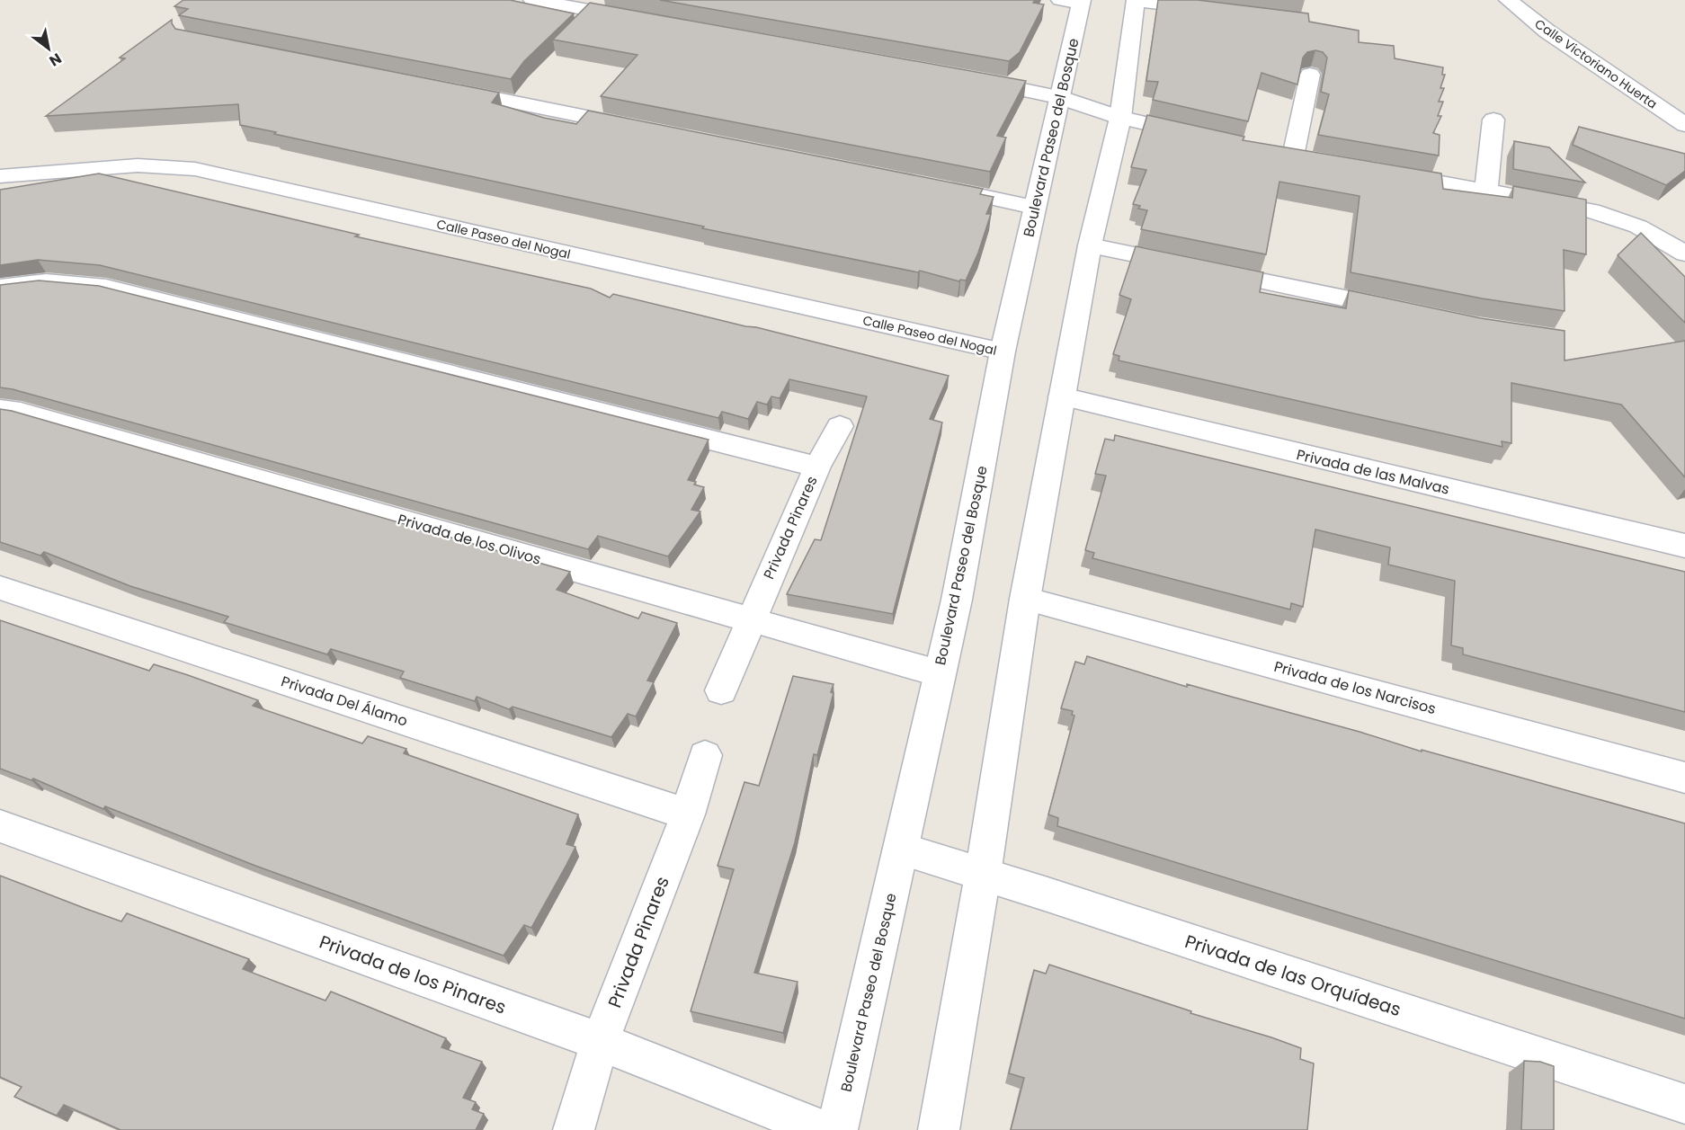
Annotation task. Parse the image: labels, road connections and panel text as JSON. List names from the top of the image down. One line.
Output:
{"streets":{"street":["Calle Victoriano Huerta","Boulevard Paseo del Bosque","Calle Paseo del Nogal","Privada de las Malvas","Privada Pinares","Privada de los Olivos","Privada de los Narcisos","Privada Del Álamo","Privada de los Pinares","Privada de las Orquídeas"]},"crossings":[["Boulevard Paseo del Bosque","Calle Paseo del Nogal"],["Boulevard Paseo del Bosque","Privada de los Olivos"],["Boulevard Paseo del Bosque","Privada de las Orquídeas"],["Privada Pinares","Privada de los Olivos"],["Privada Pinares","Privada Del Álamo"],["Privada Pinares","Privada de los Pinares"]],"north":"bottom right"}
